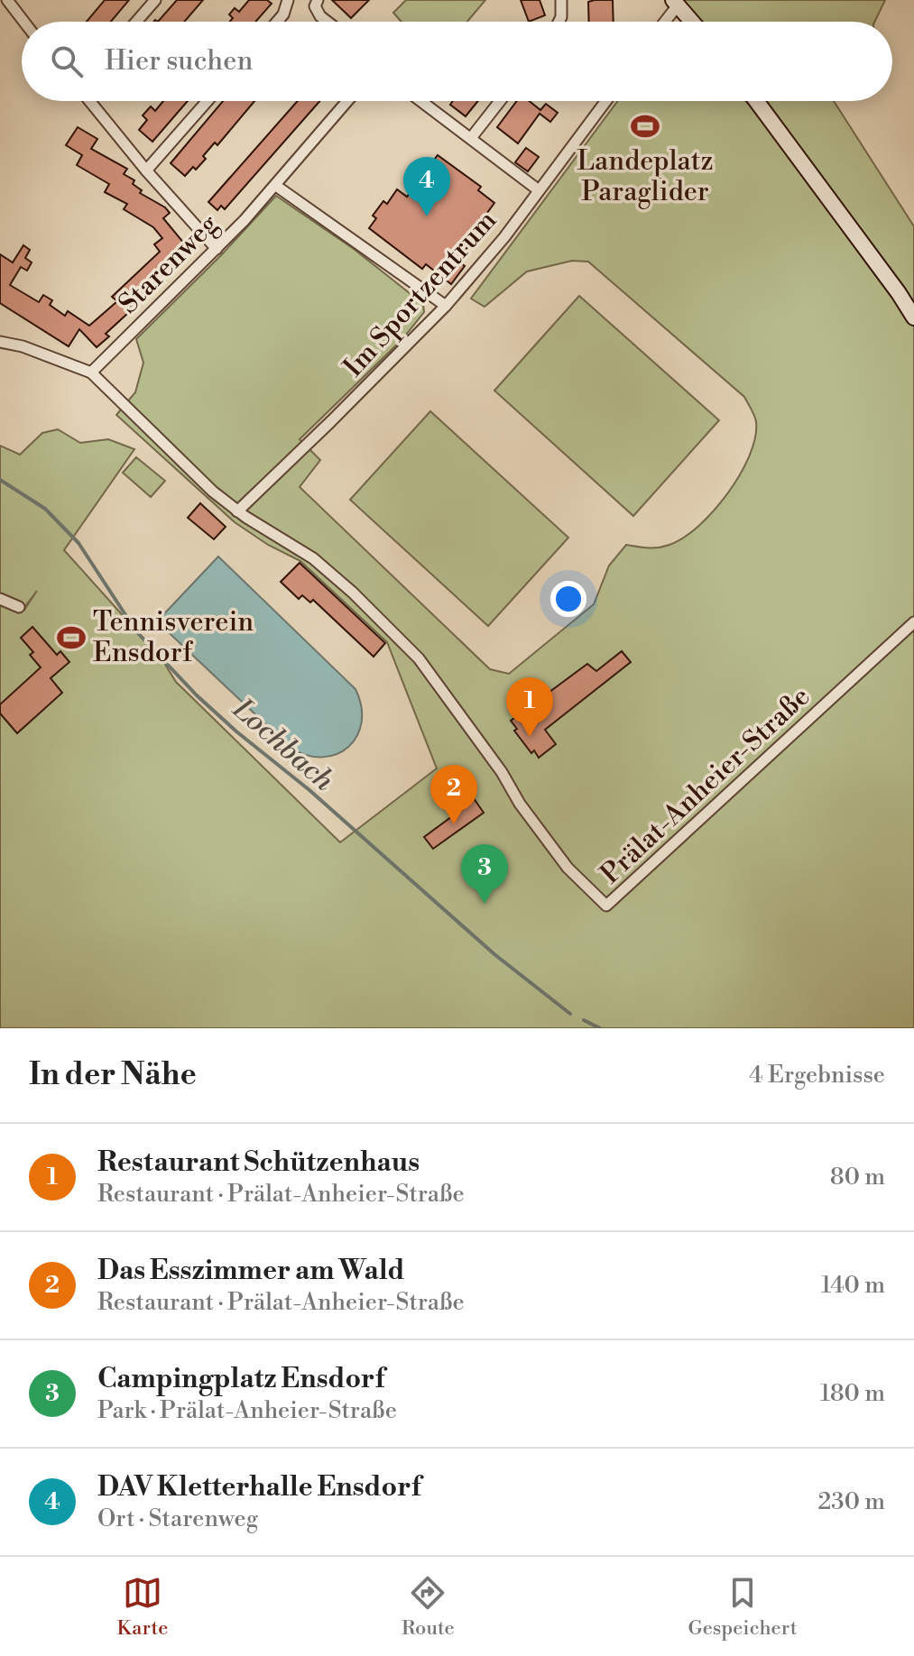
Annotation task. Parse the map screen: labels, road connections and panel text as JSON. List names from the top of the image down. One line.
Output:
{"streets":{"street":["Starenweg","Im Sportzentrum","Prälat-Anheier-Straße"]},"crossings":[["Starenweg","Prälat-Anheier-Straße"],["Im Sportzentrum","Prälat-Anheier-Straße"]],"water":["Lochbach"],"places":{"sports":["Landeplatz Paraglider","Tennisverein Ensdorf"]},"page":{"search":"Hier suchen","pins":["4","1","2","3"],"heading":["In der Nähe","4 Ergebnisse"],"list":[{"mark":"1","name":"Restaurant Schützenhaus","note":"Restaurant · Prälat-Anheier-Straße","value":"80 m"},{"mark":"2","name":"Das Esszimmer am Wald","note":"Restaurant · Prälat-Anheier-Straße","value":"140 m"},{"mark":"3","name":"Campingplatz Ensdorf","note":"Park · Prälat-Anheier-Straße","value":"180 m"},{"mark":"4","name":"DAV Kletterhalle Ensdorf","note":"Ort · Starenweg","value":"230 m"}],"nav":["Karte","Route","Gespeichert"]}}
